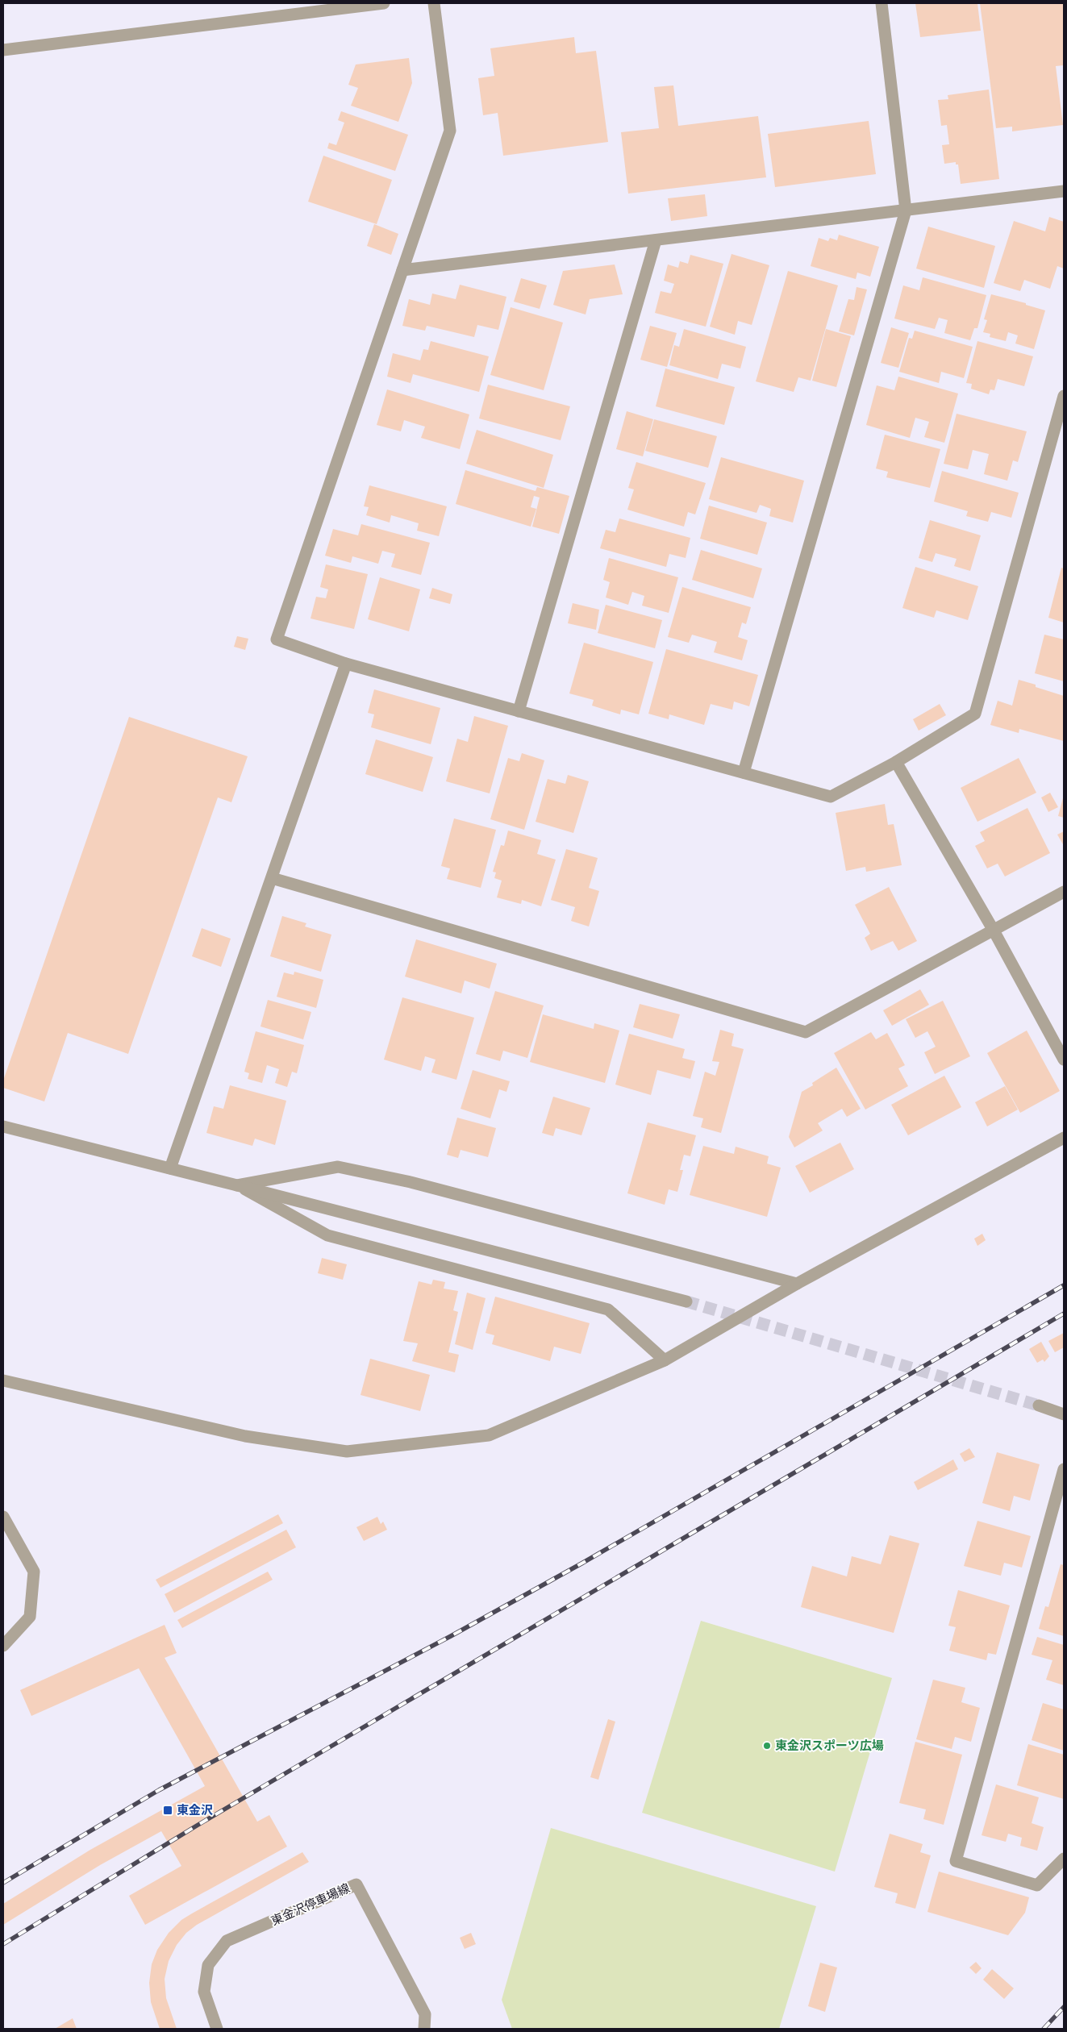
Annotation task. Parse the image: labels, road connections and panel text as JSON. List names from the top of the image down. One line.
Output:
{"streets":{"street":["東金沢停車場線"]},"places":{"other":["東金沢スポーツ広場"],"transit":["東金沢"]}}
